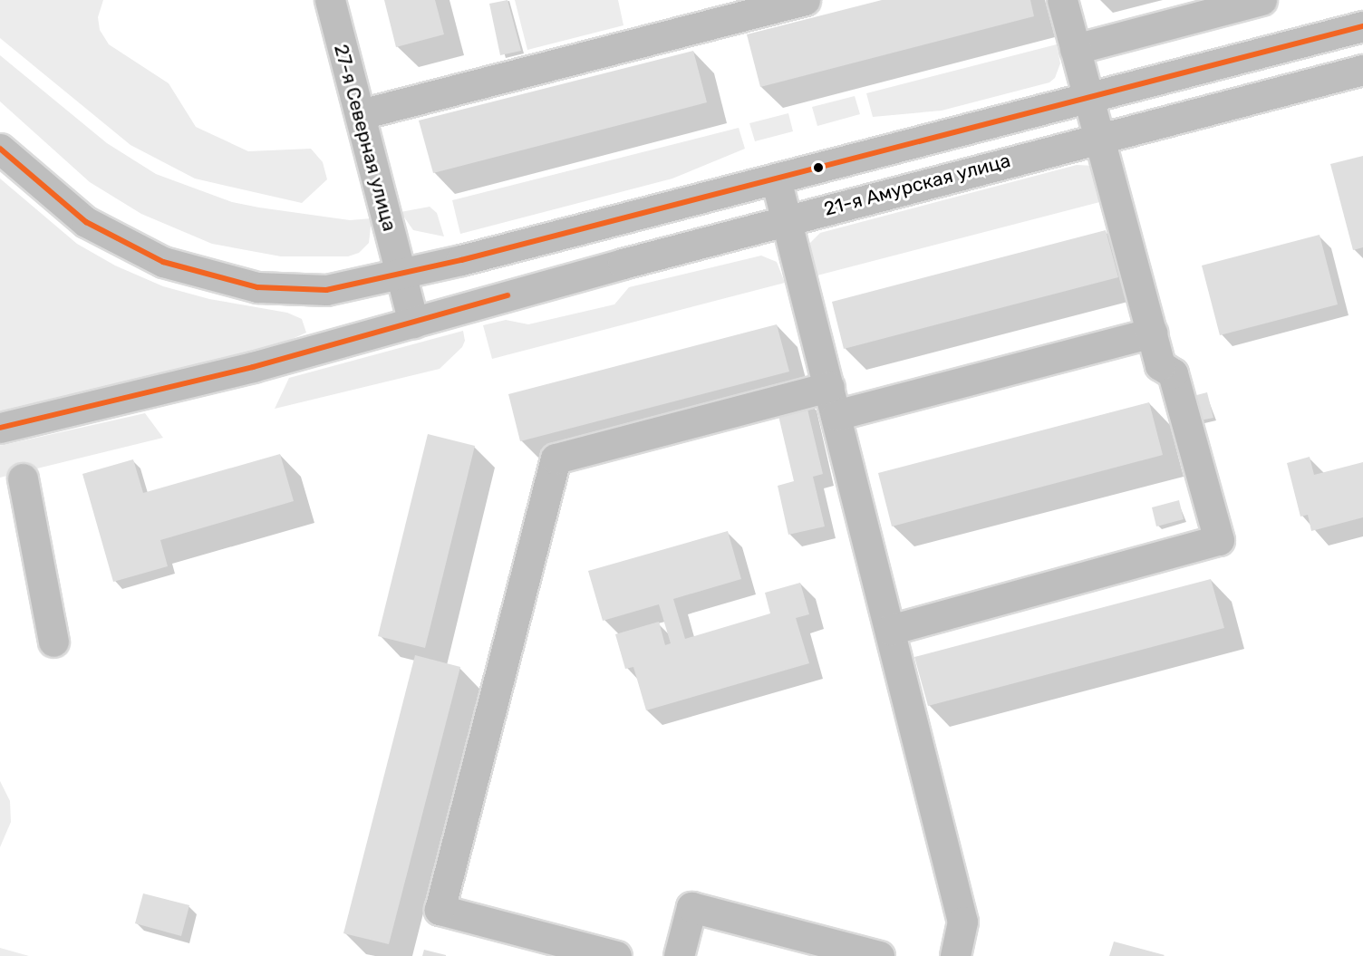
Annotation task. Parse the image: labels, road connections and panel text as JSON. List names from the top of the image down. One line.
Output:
{"streets":{"main road":["27-я Северная улица","21-я Амурская улица"]},"crossings":[["27-я Северная улица","21-я Амурская улица"]]}
